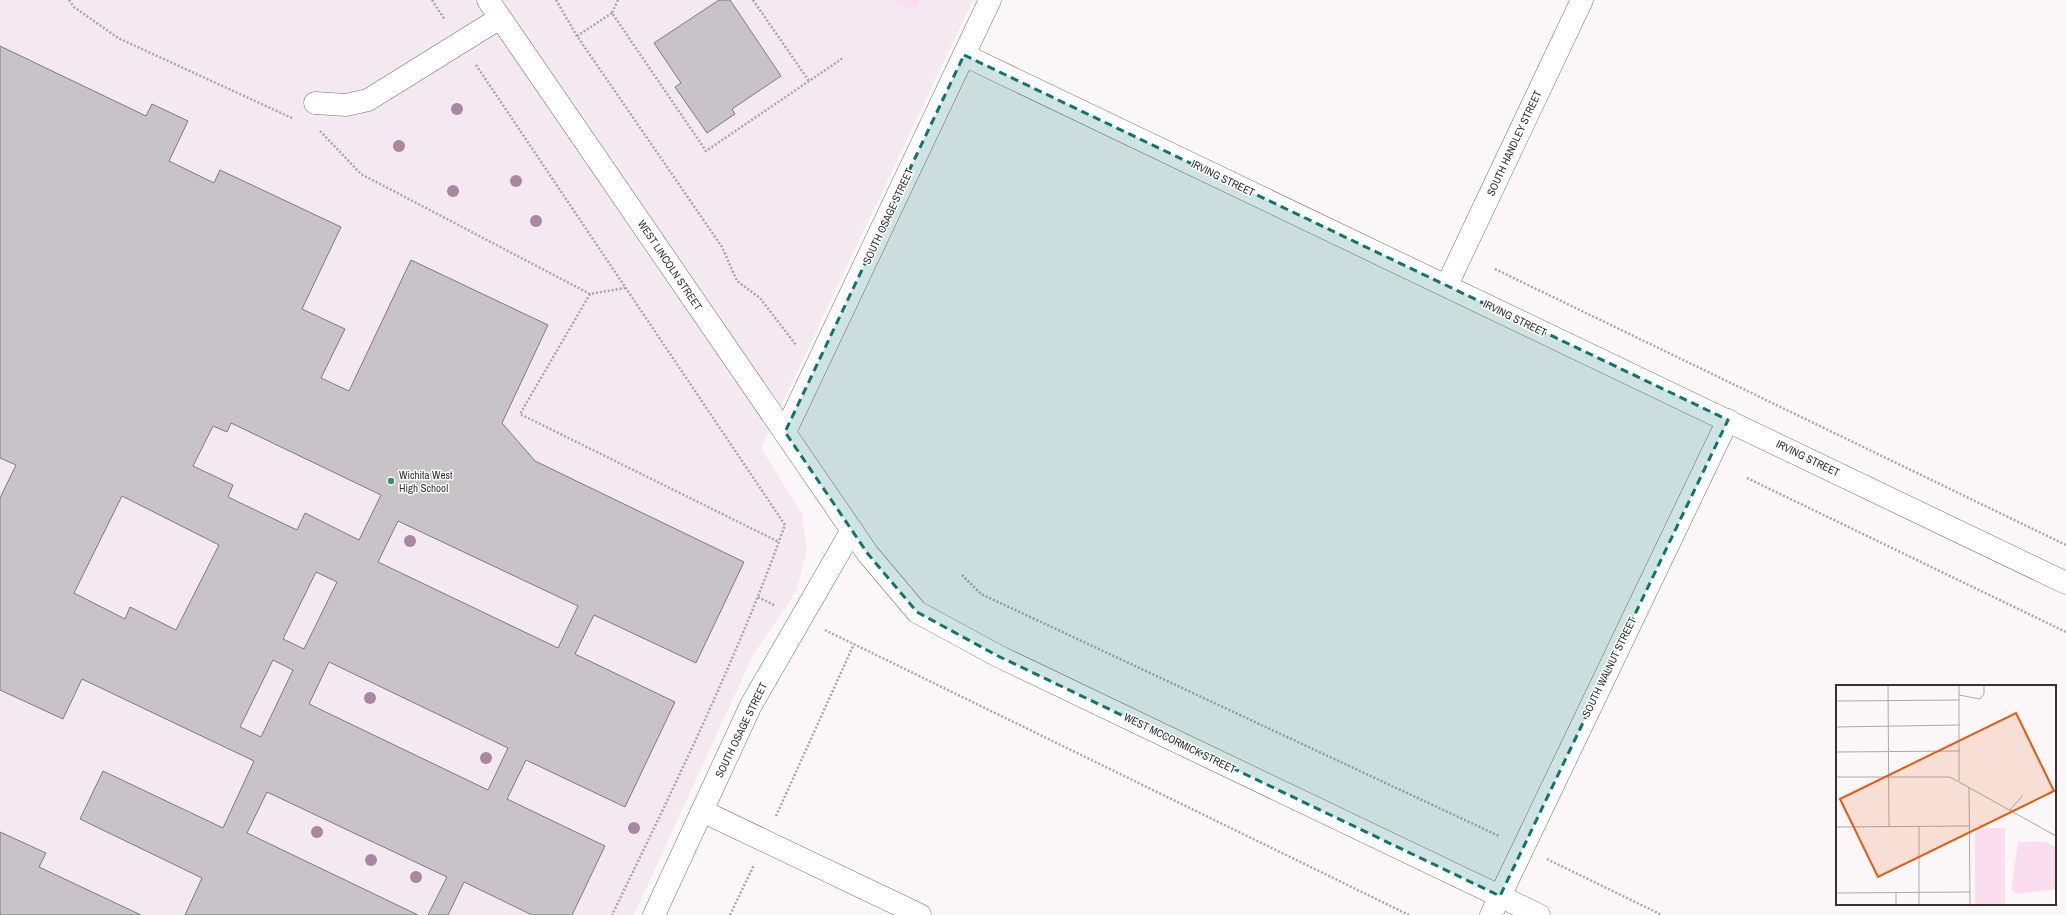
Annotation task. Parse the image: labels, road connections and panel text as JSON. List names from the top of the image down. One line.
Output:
{"streets":{"street":["SOUTH HANDLEY STREET","IRVING STREET","SOUTH OSAGE STREET","WEST LINCOLN STREET","SOUTH WALNUT STREET","WEST MCCORMICK STREET"]},"crossings":[["SOUTH HANDLEY STREET","IRVING STREET"],["IRVING STREET","SOUTH OSAGE STREET"],["IRVING STREET","SOUTH WALNUT STREET"],["SOUTH OSAGE STREET","WEST LINCOLN STREET"],["SOUTH OSAGE STREET","WEST MCCORMICK STREET"],["WEST LINCOLN STREET","WEST MCCORMICK STREET"],["SOUTH WALNUT STREET","WEST MCCORMICK STREET"]],"places":["Wichita West High School"]}
